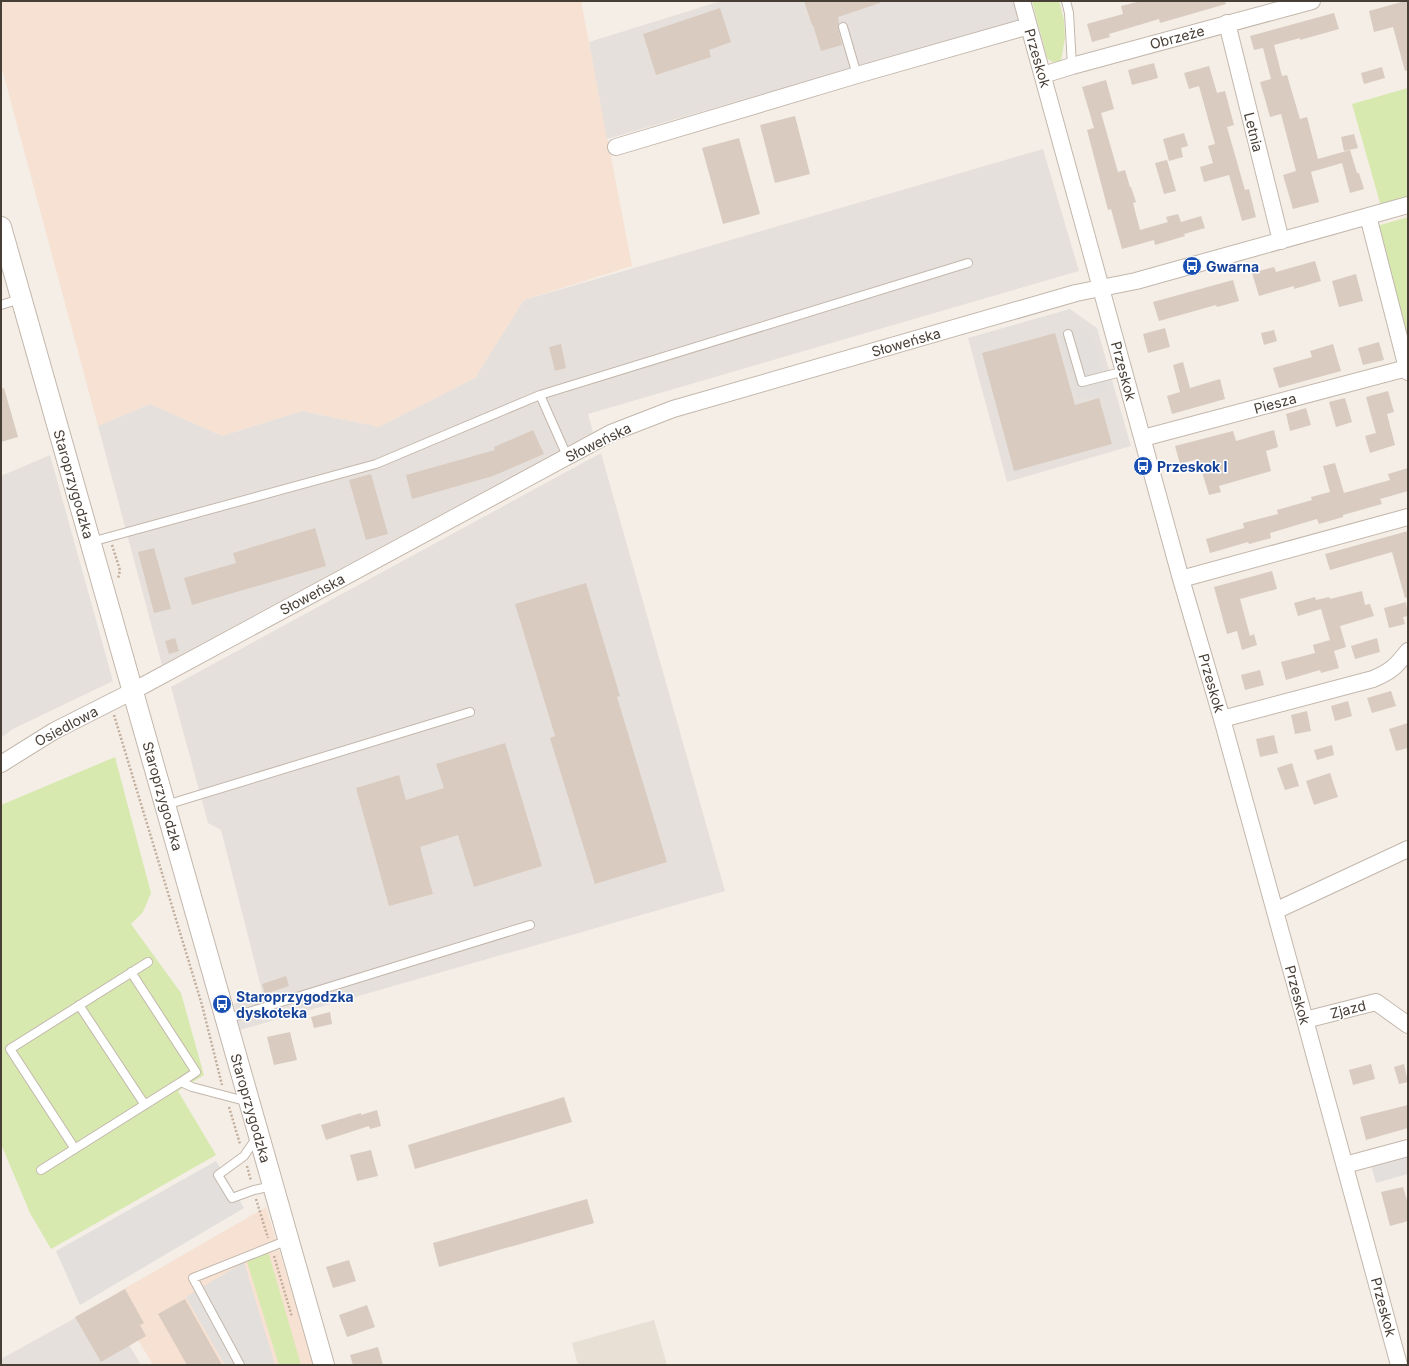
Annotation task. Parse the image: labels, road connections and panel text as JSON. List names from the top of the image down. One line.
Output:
{"streets":{"street":["Obrzeże","Przeskok","Letnia","Słoweńska","Piesza","Staroprzygodzka","Osiedlowa","Zjazd"]},"crossings":[["Obrzeże","Przeskok"],["Obrzeże","Letnia"],["Przeskok","Słoweńska"],["Przeskok","Piesza"],["Przeskok","Zjazd"],["Słoweńska","Staroprzygodzka"],["Słoweńska","Osiedlowa"],["Staroprzygodzka","Osiedlowa"]],"places":{"bus stop":["Gwarna","Przeskok I","Staroprzygodzka dyskoteka"]}}
